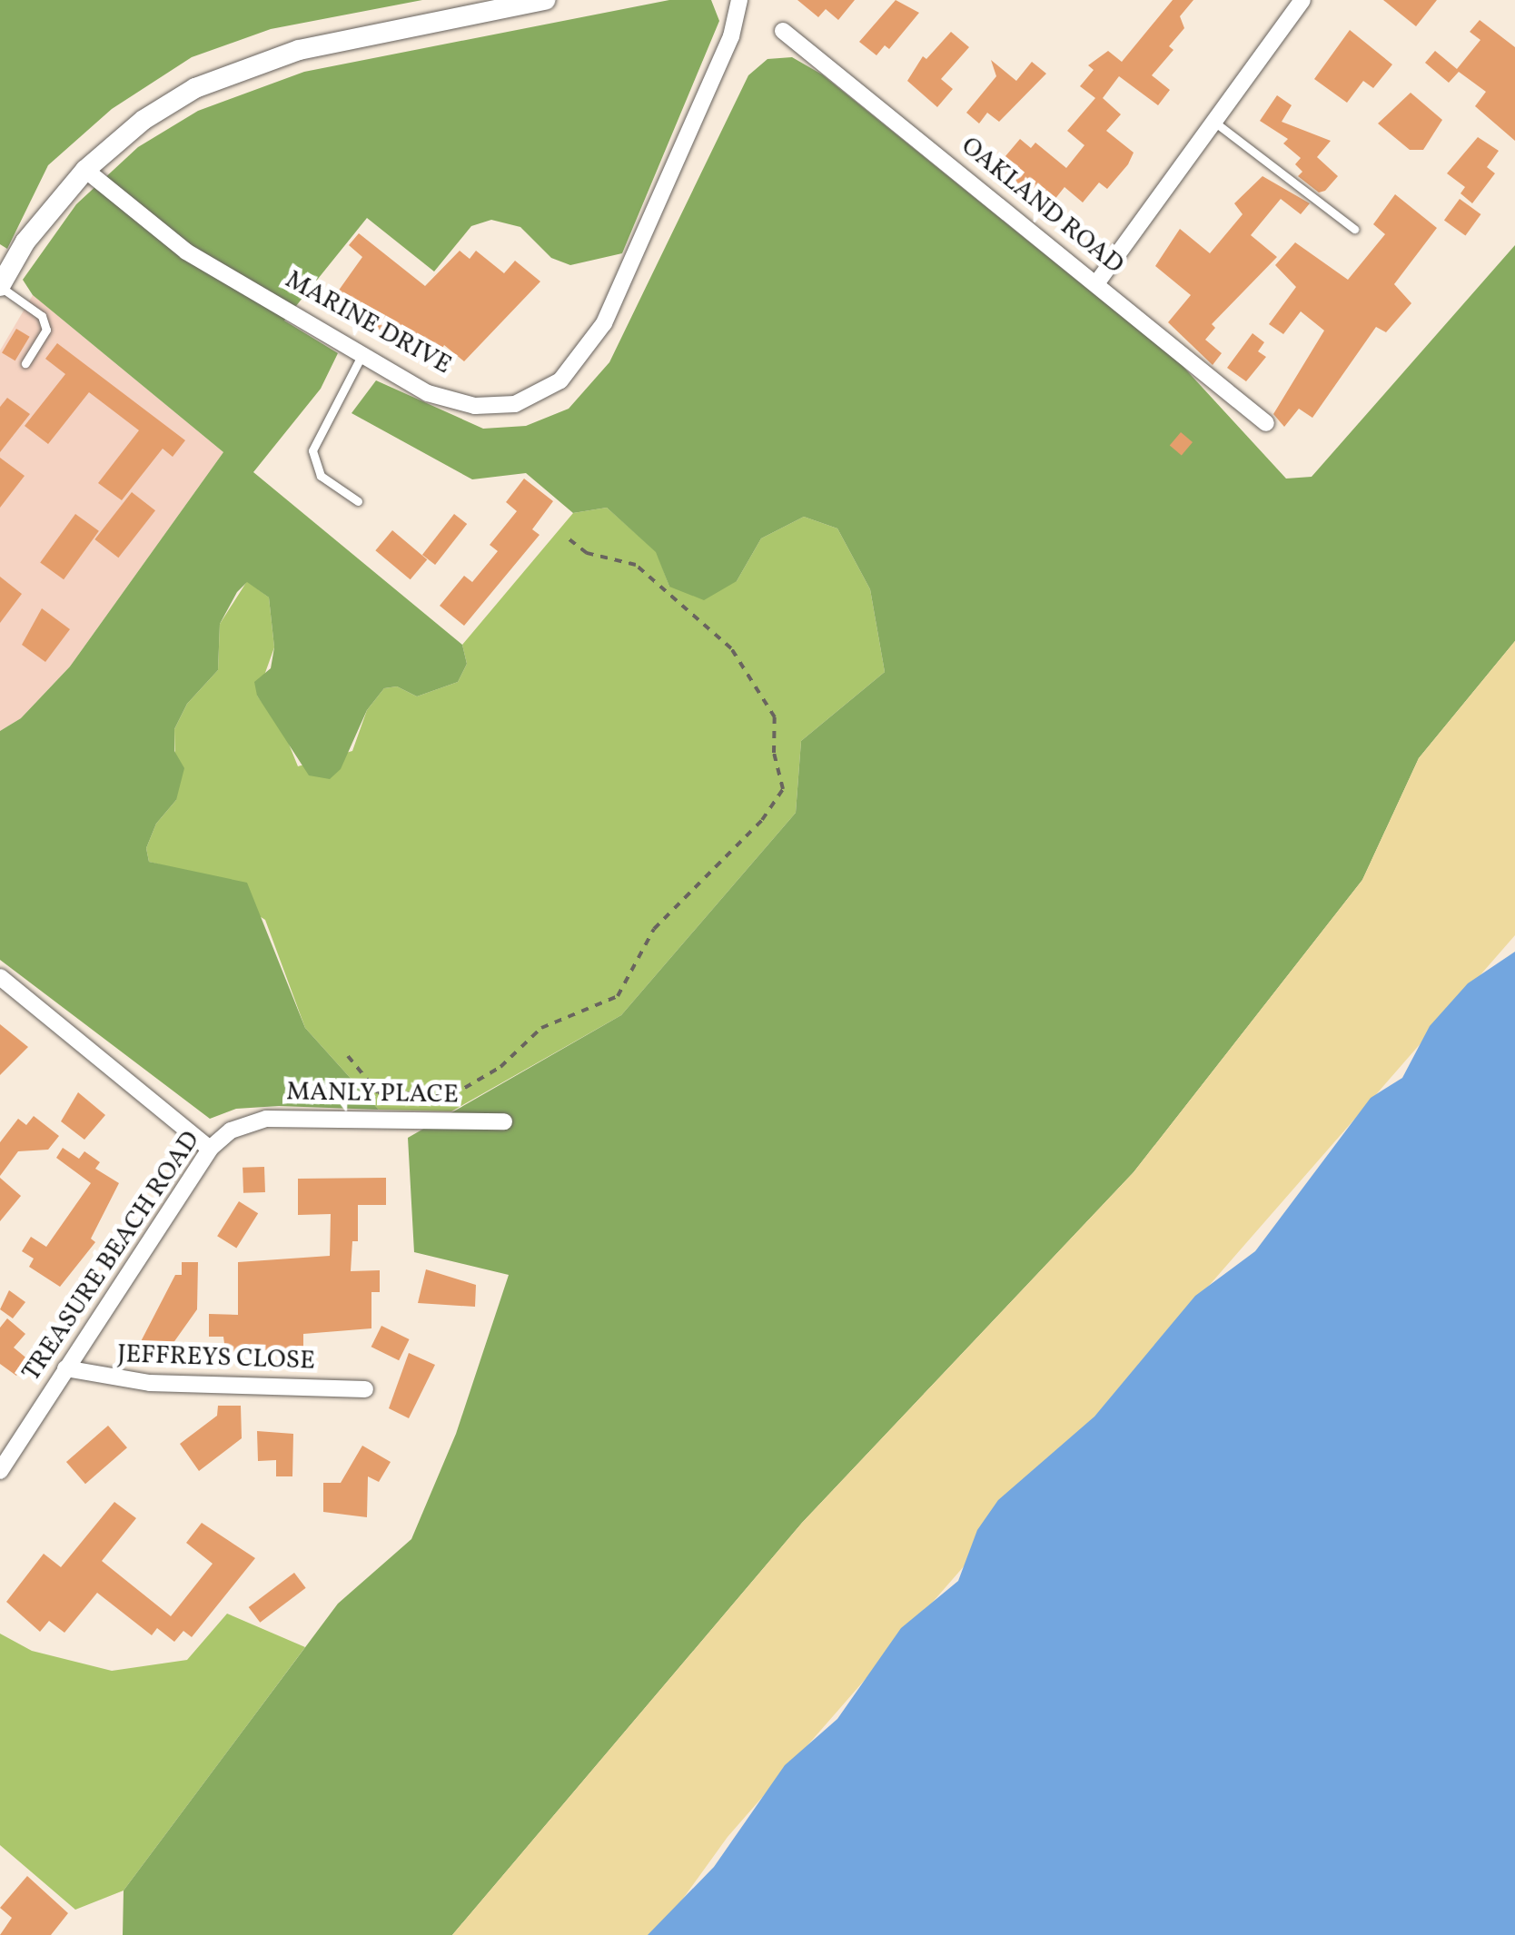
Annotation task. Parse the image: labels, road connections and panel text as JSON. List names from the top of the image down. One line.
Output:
{"streets":{"street":["OAKLAND ROAD","MARINE DRIVE","MANLY PLACE","TREASURE BEACH ROAD","JEFFREYS CLOSE"]},"crossings":[["MANLY PLACE","TREASURE BEACH ROAD"],["TREASURE BEACH ROAD","JEFFREYS CLOSE"]]}
